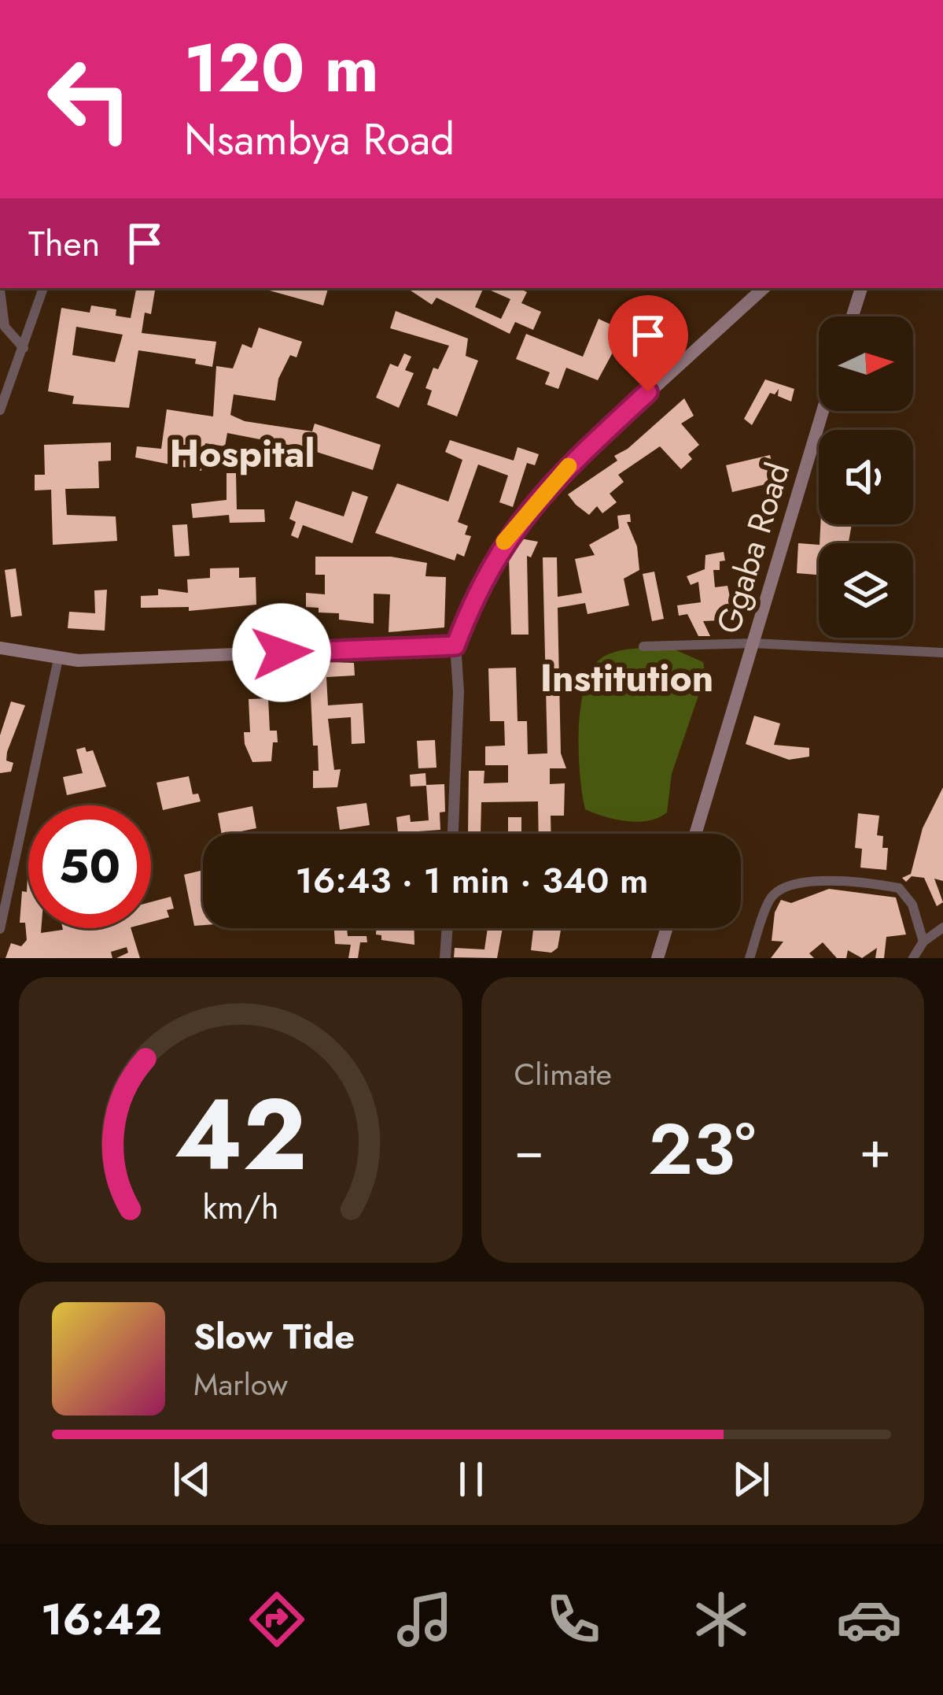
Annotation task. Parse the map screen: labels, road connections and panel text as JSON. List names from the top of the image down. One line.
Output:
{"streets":{"main road":["Ggaba Road"]},"districts":["Hospital","Institution"],"north":"right","page":{"turn":["120 m","Nsambya Road"],"then":"Then","limit":"50","trip":"16:43 · 1 min · 340 m","tile":"Climate","heat":["−","23°","+"],"song":["Slow Tide","Marlow"],"tabs":"16:42","gauge":["42","km/h"]}}
